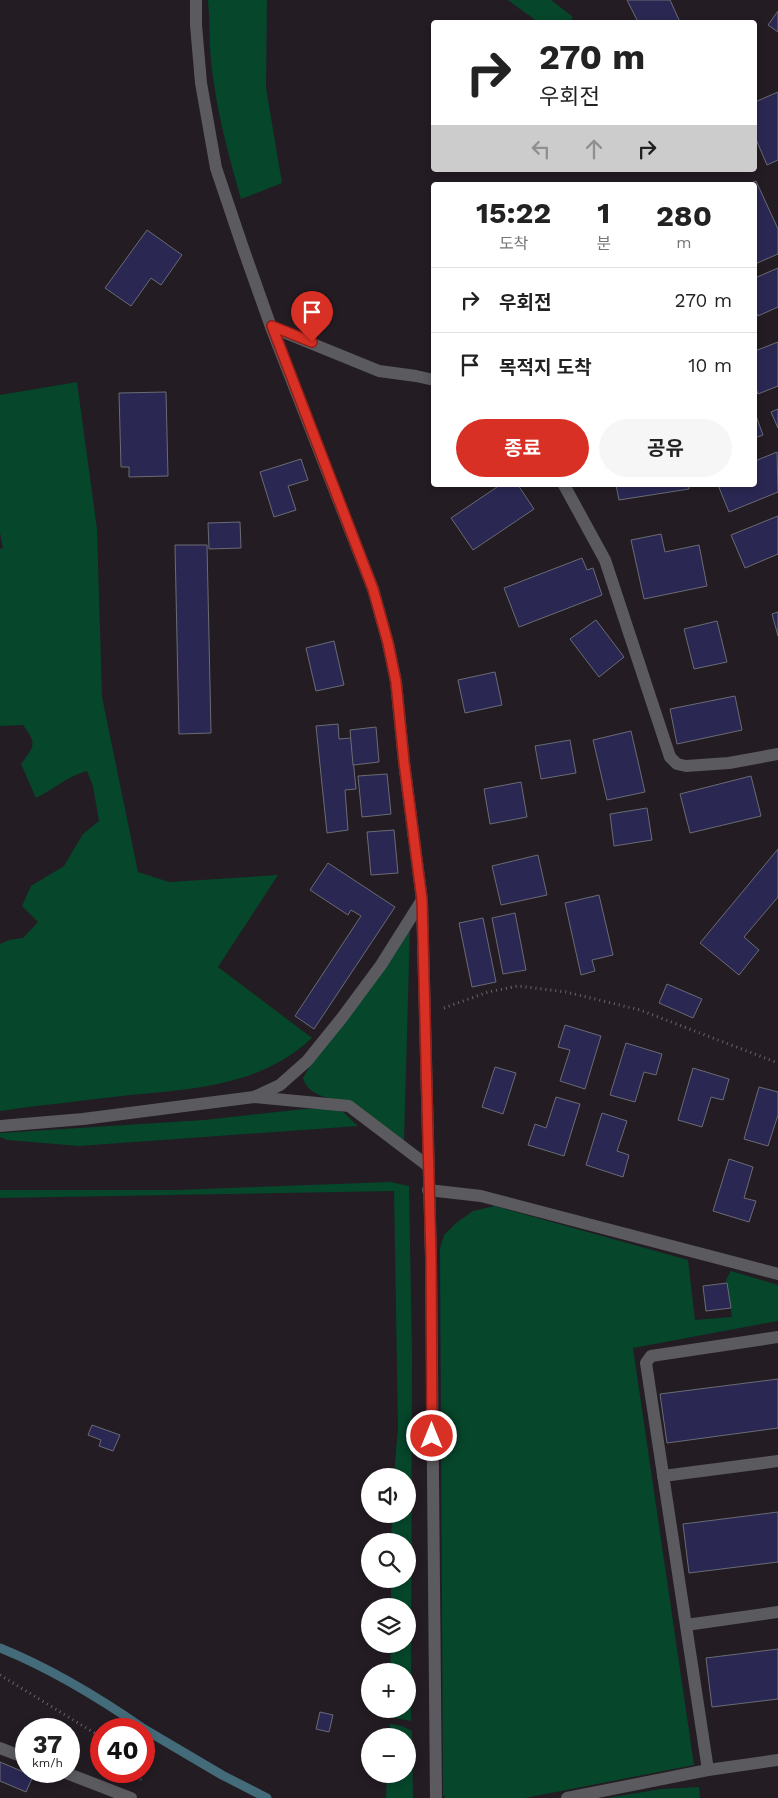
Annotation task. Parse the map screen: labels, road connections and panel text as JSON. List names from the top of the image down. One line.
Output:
{"page":{"turn":["270 m","우회전"],"eta":["15:22","도착","1","분","280","m"],"list":[{"name":"우회전","value":"270 m"},{"name":"목적지 도착","value":"10 m"}],"buttons":["종료","공유"],"map_buttons":["+","−"],"speed":"37 km/h","limit":"40"}}
